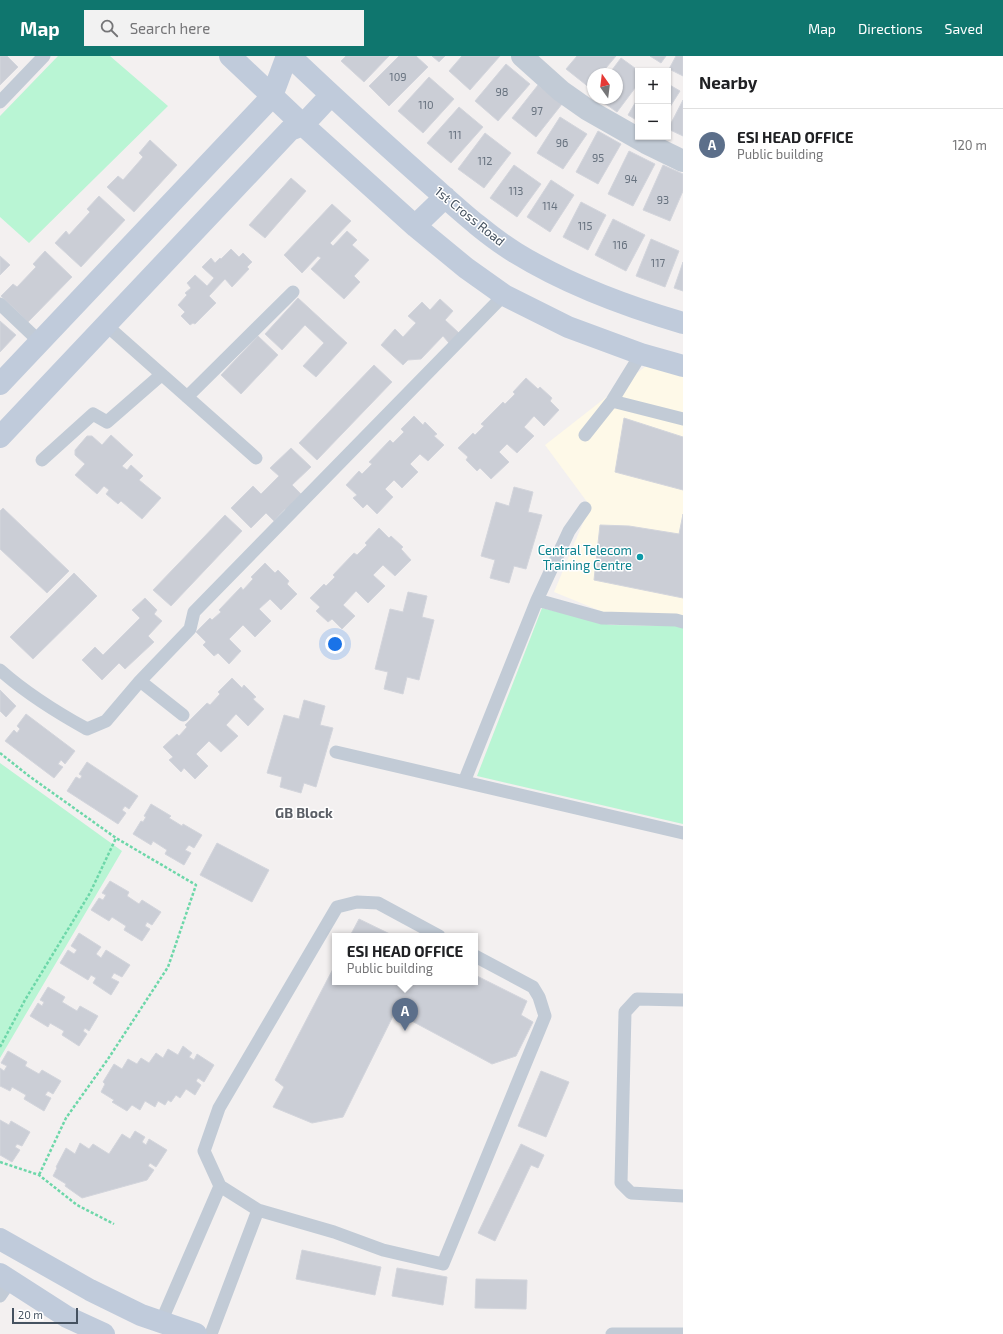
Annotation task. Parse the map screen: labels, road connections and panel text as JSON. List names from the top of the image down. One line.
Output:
{"streets":{"street":["1st Cross Road"]},"districts":["GB Block"],"places":["Central Telecom Training Centre"],"house_numbers":["109","98","110","97","111","96","95","112","94","113","93","114","115","116","117"],"scale_bar":"20 m","north":"top","page":{"header":"Map","search":"Search here","nav":["Map","Directions","Saved"],"heading":"Nearby","map_buttons":["+","−"],"list":[{"mark":"A","name":"ESI HEAD OFFICE","note":"Public building","value":"120 m"}],"popup":["ESI HEAD OFFICE","Public building"],"pins":"A","scale":"20 m"}}
